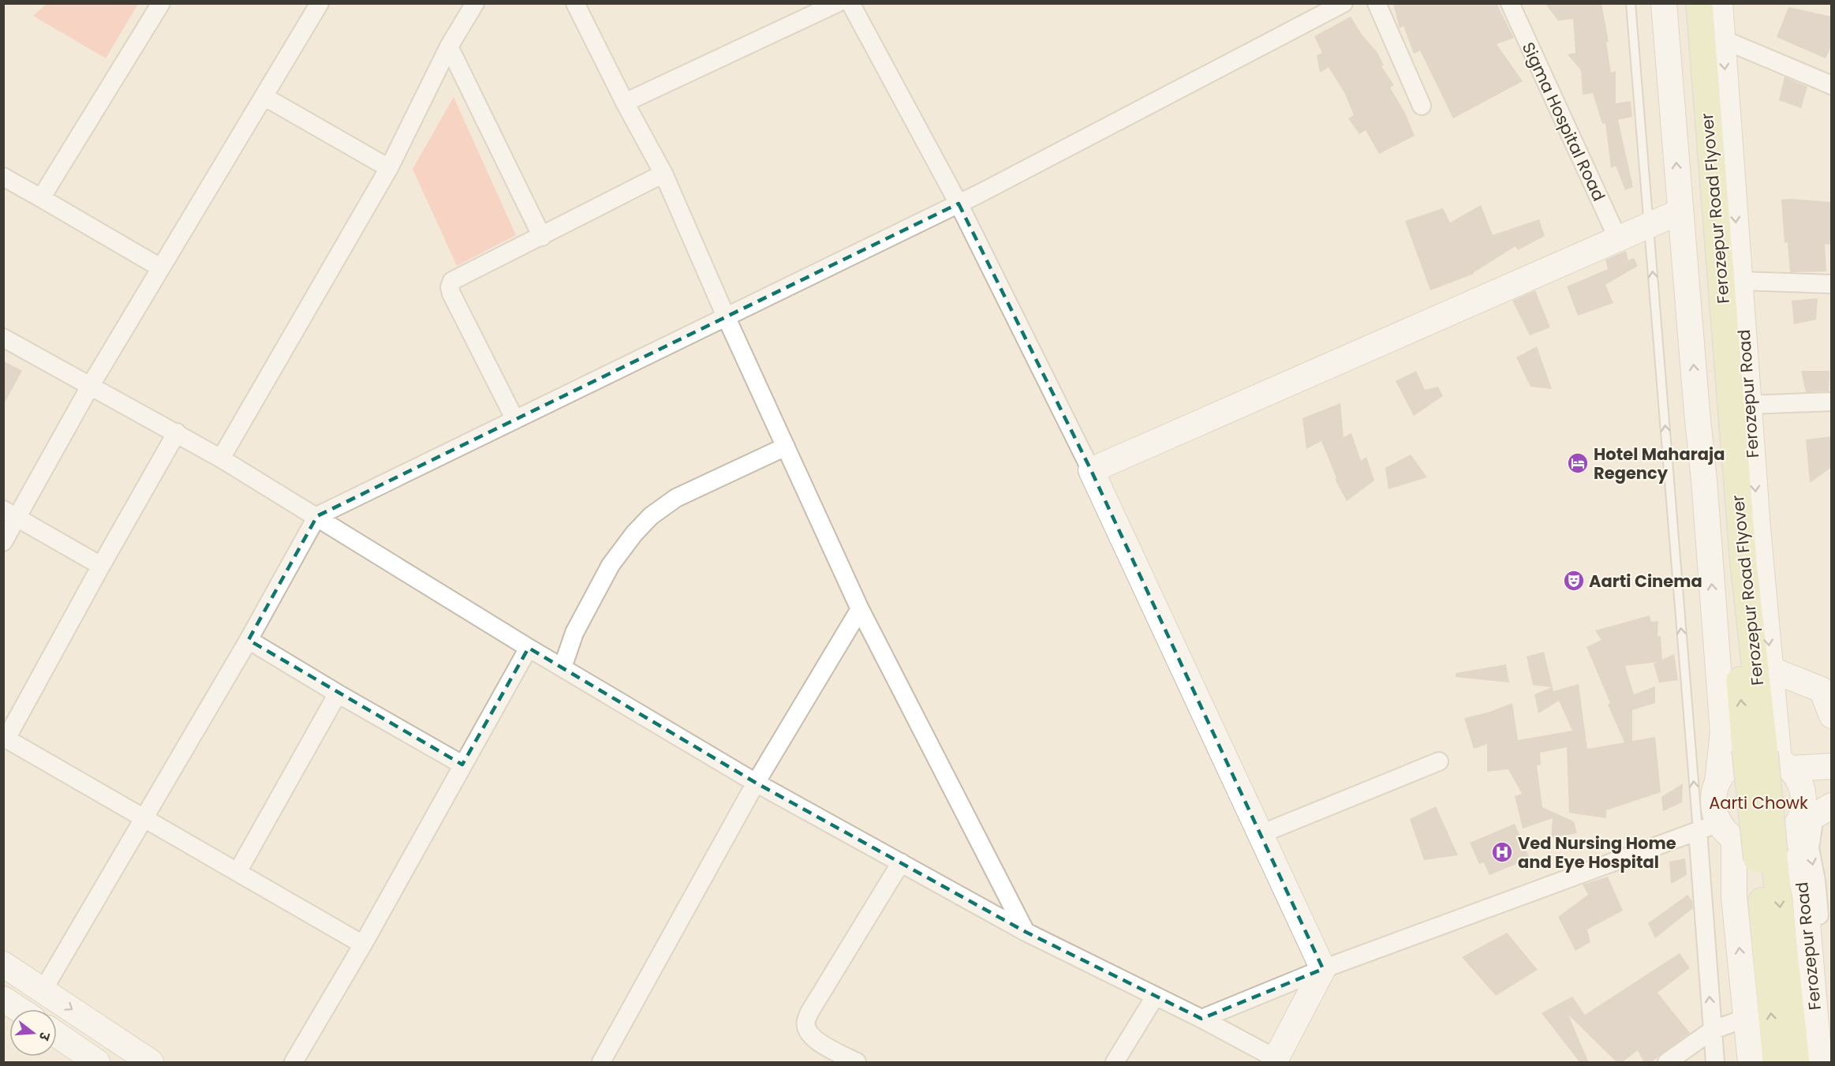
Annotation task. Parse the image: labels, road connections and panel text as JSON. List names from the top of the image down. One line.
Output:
{"streets":{"main road":["Ferozepur Road Flyover","Ferozepur Road"],"street":["Sigma Hospital Road"]},"parks":["Aarti Chowk"],"places":{"hotel":["Hotel Maharaja Regency"],"theatre":["Aarti Cinema"],"hospital":["Ved Nursing Home and Eye Hospital"]},"north":"right"}
